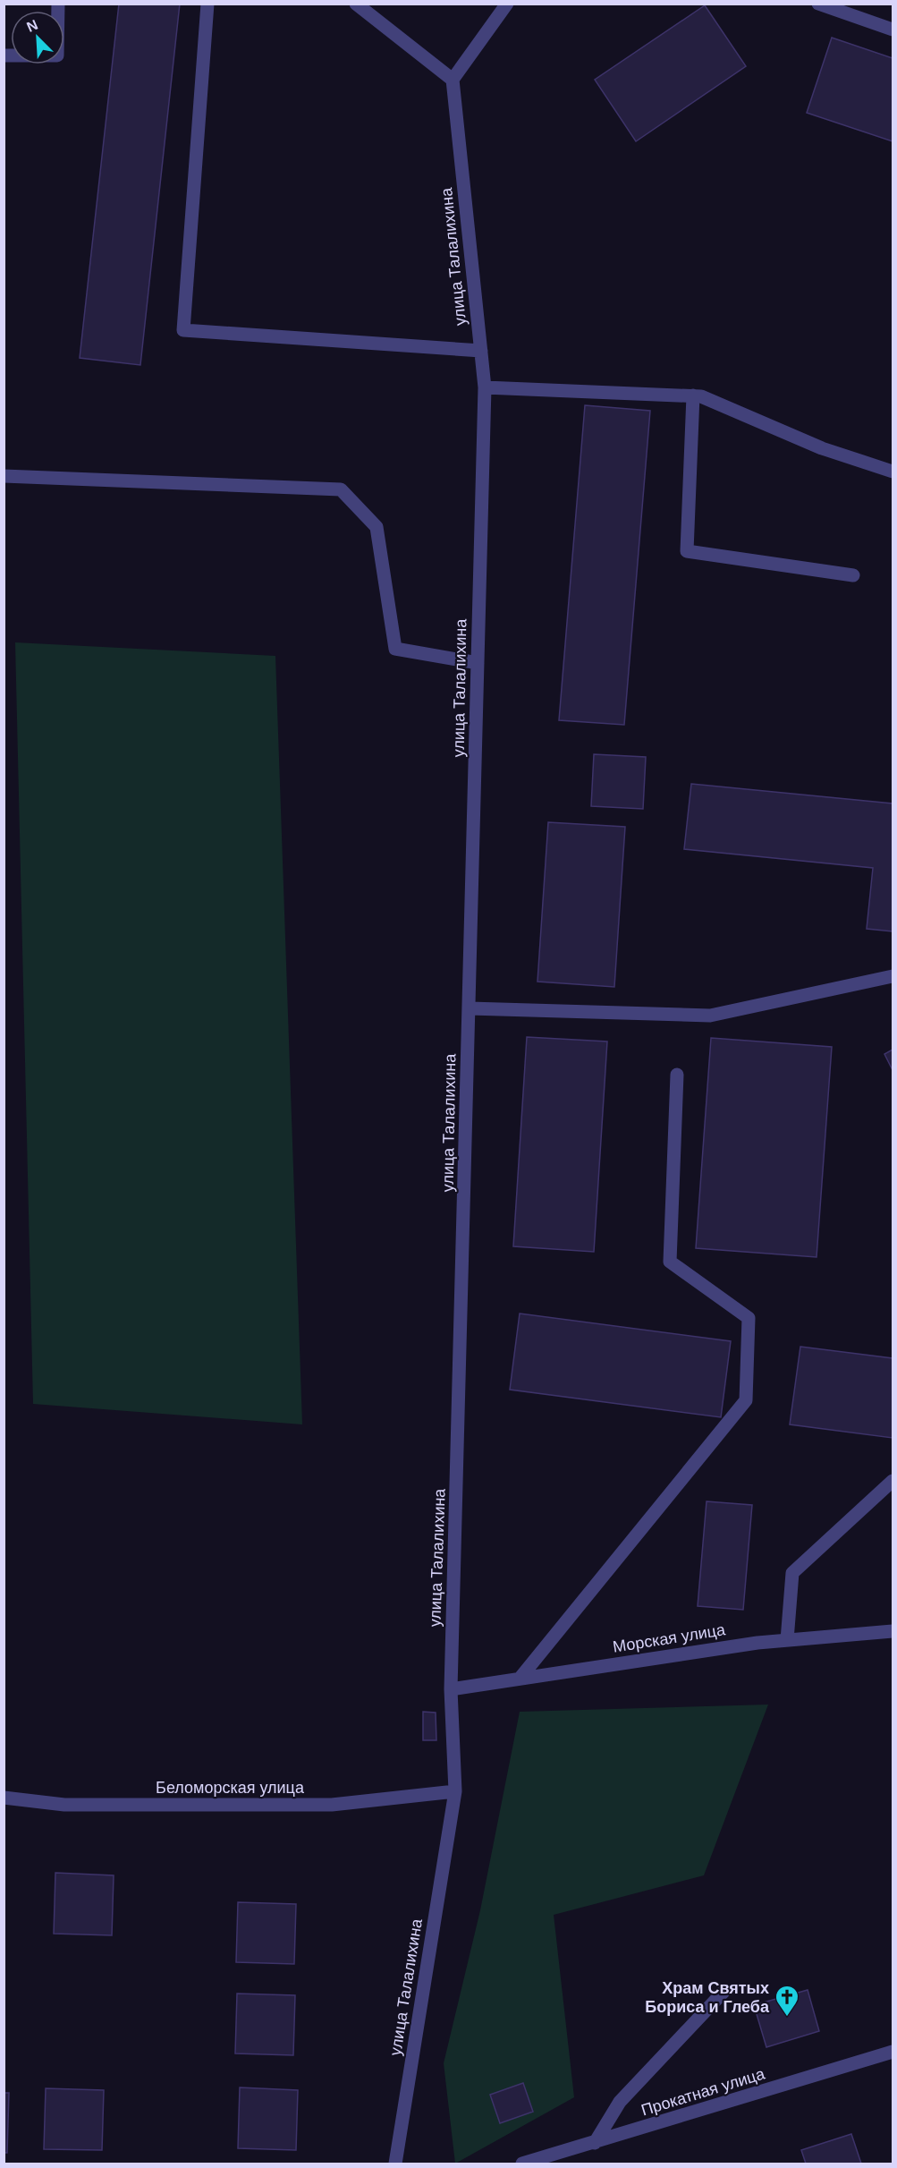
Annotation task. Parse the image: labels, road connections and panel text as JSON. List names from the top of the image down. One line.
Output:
{"streets":{"street":["улица Талалихина","Морская улица","Беломорская улица","Прокатная улица"]},"crossings":[["улица Талалихина","Морская улица"],["улица Талалихина","Беломорская улица"]],"places":{"church":["Храм Святых Бориса и Глеба"]},"north":"top left"}
